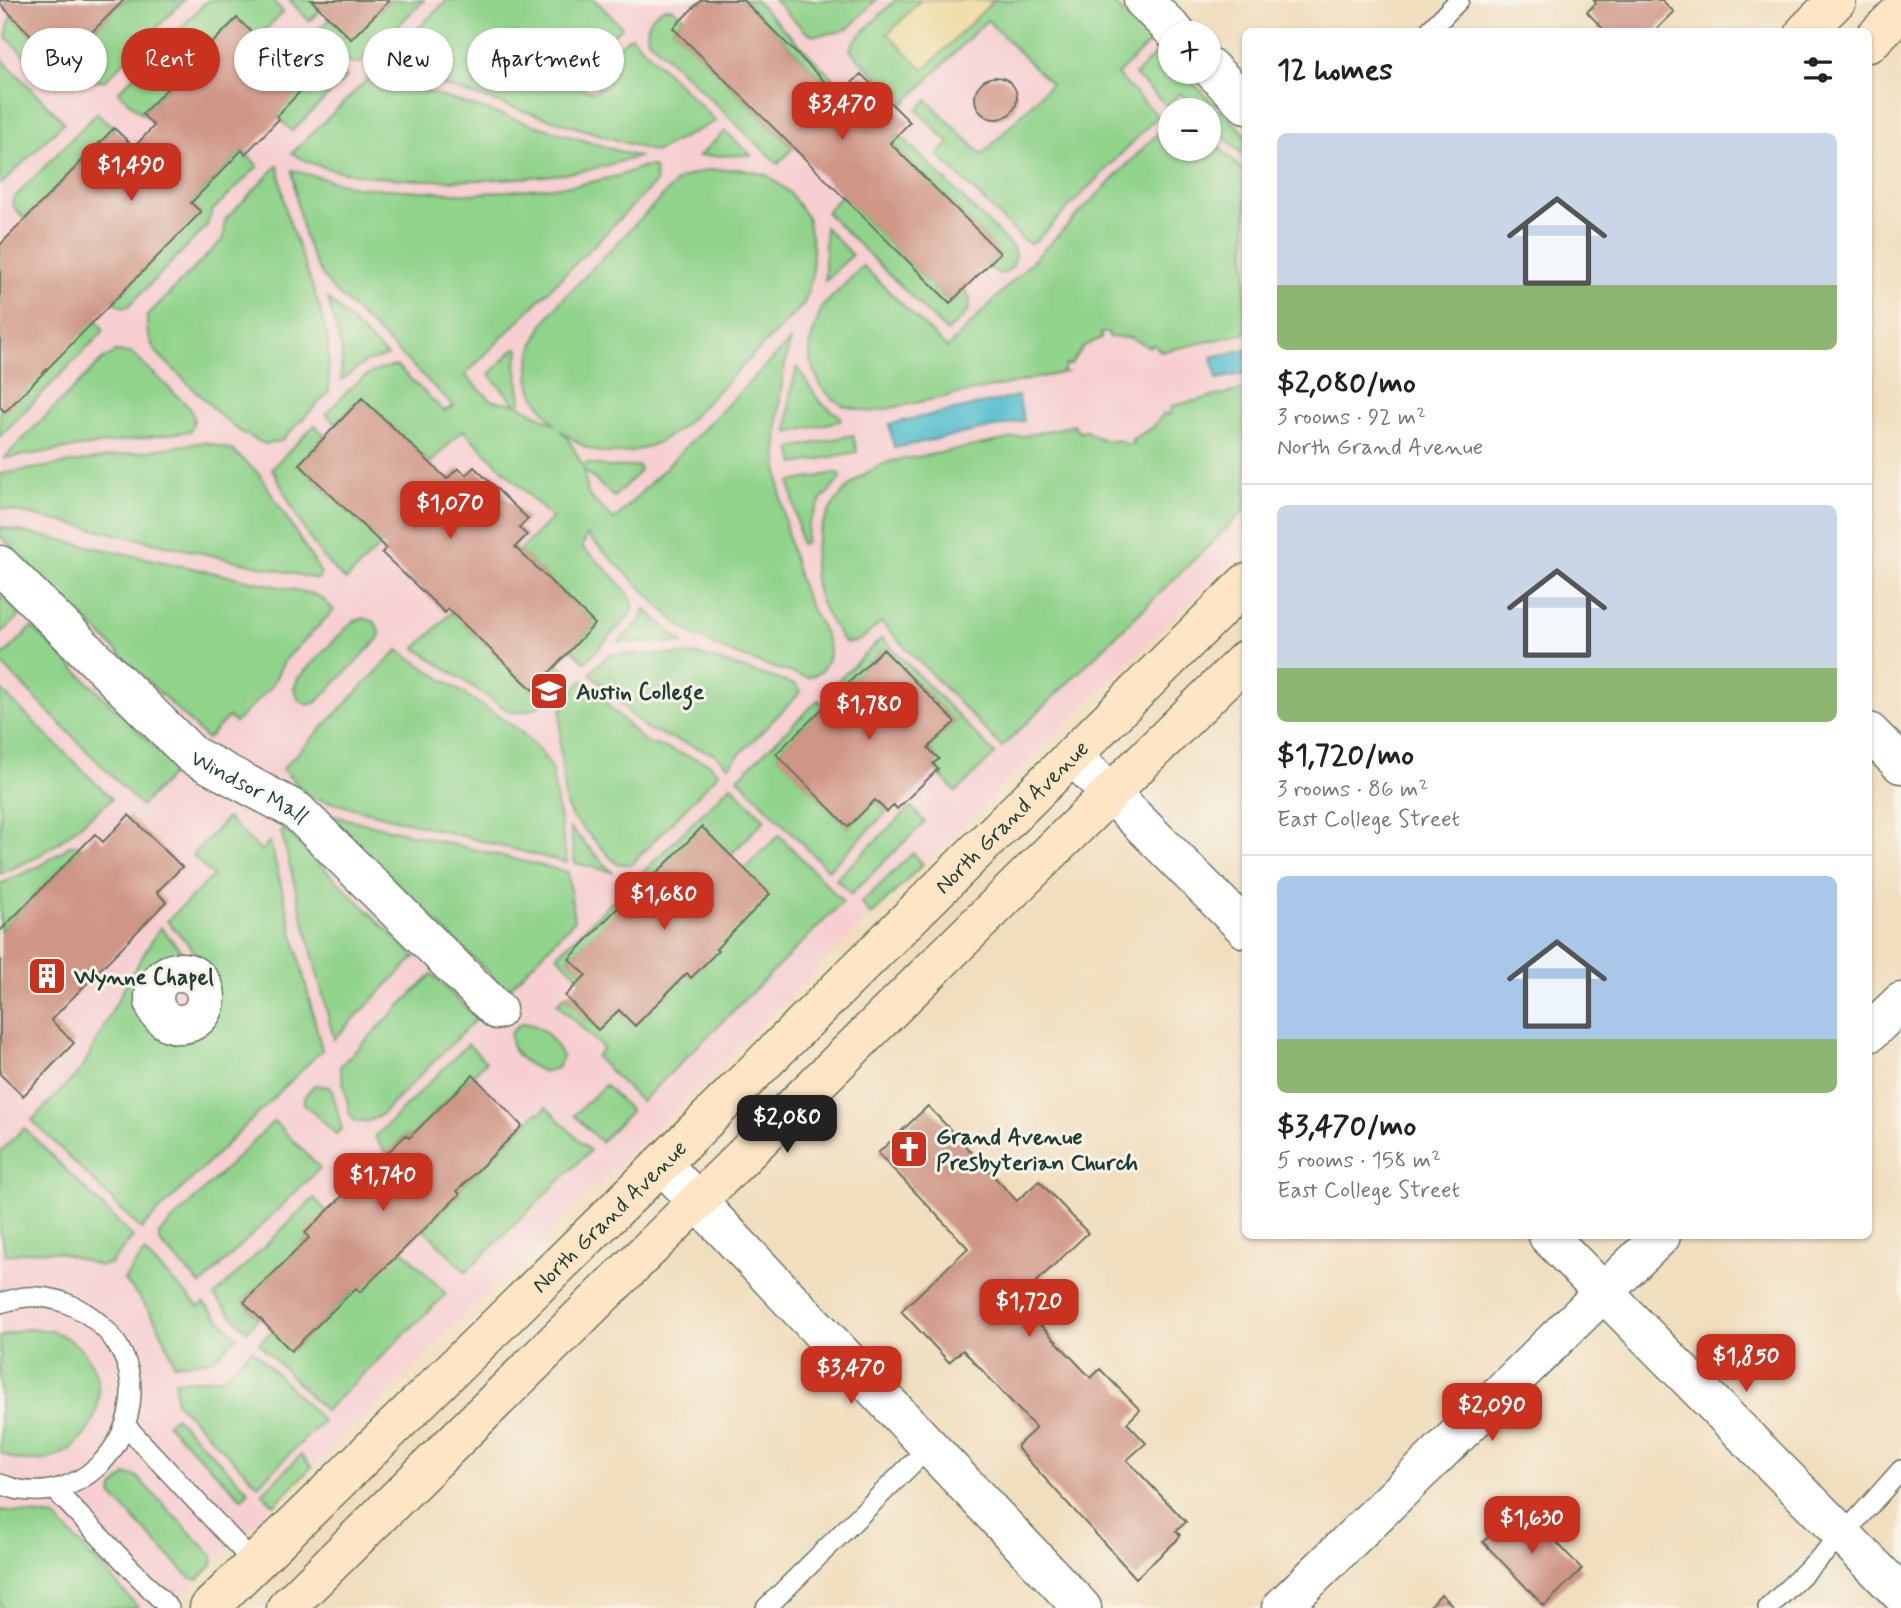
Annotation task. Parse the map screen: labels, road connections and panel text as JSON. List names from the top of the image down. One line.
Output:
{"streets":{"main road":["North Grand Avenue"],"street":["Windsor Mall"]},"places":{"school or university":["Austin College"],"building":["Wynne Chapel"],"church":["Grand Avenue Presbyterian Church"]},"page":{"map_buttons":["+","−"],"chip":["Buy","Rent","Filters","New","Apartment"],"heading":"12 homes","price":["$3,470","$1,490","$1,070","$1,780","$1,680","$2,080","$1,740","$1,720","$1,850","$3,470","$2,090","$1,630"],"list":[{"name":"$2,080/mo","note":"3 rooms · 92 m² · North Grand Avenue"},{"name":"$1,720/mo","note":"3 rooms · 86 m² · East College Street"},{"name":"$3,470/mo","note":"5 rooms · 158 m² · East College Street"}]}}
